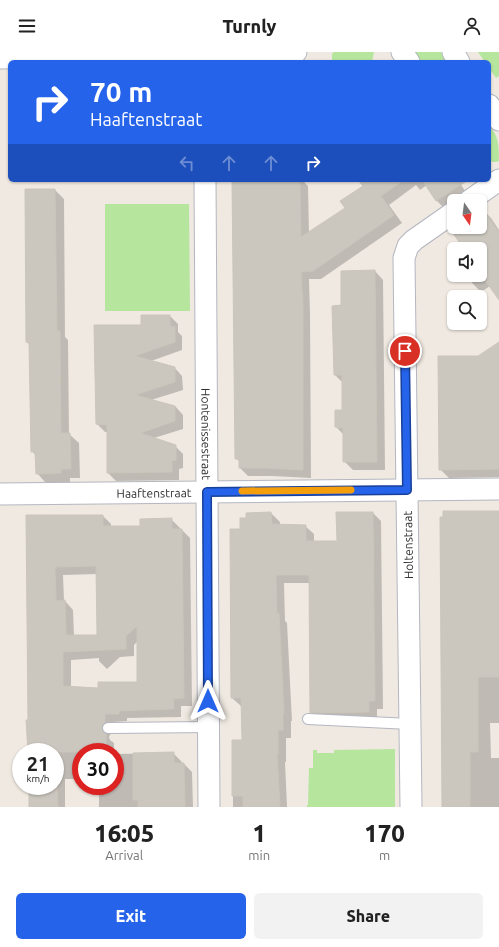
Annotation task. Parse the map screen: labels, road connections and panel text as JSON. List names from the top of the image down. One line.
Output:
{"streets":{"street":["Hontenissestraat","Haaftenstraat","Holtenstraat"]},"crossings":[["Hontenissestraat","Haaftenstraat"],["Haaftenstraat","Holtenstraat"]],"north":"bottom","page":{"header":"Turnly","turn":["70 m","Haaftenstraat"],"speed":"21 km/h","limit":"30","eta":["16:05","Arrival","1","min","170","m"],"buttons":["Exit","Share"]}}
